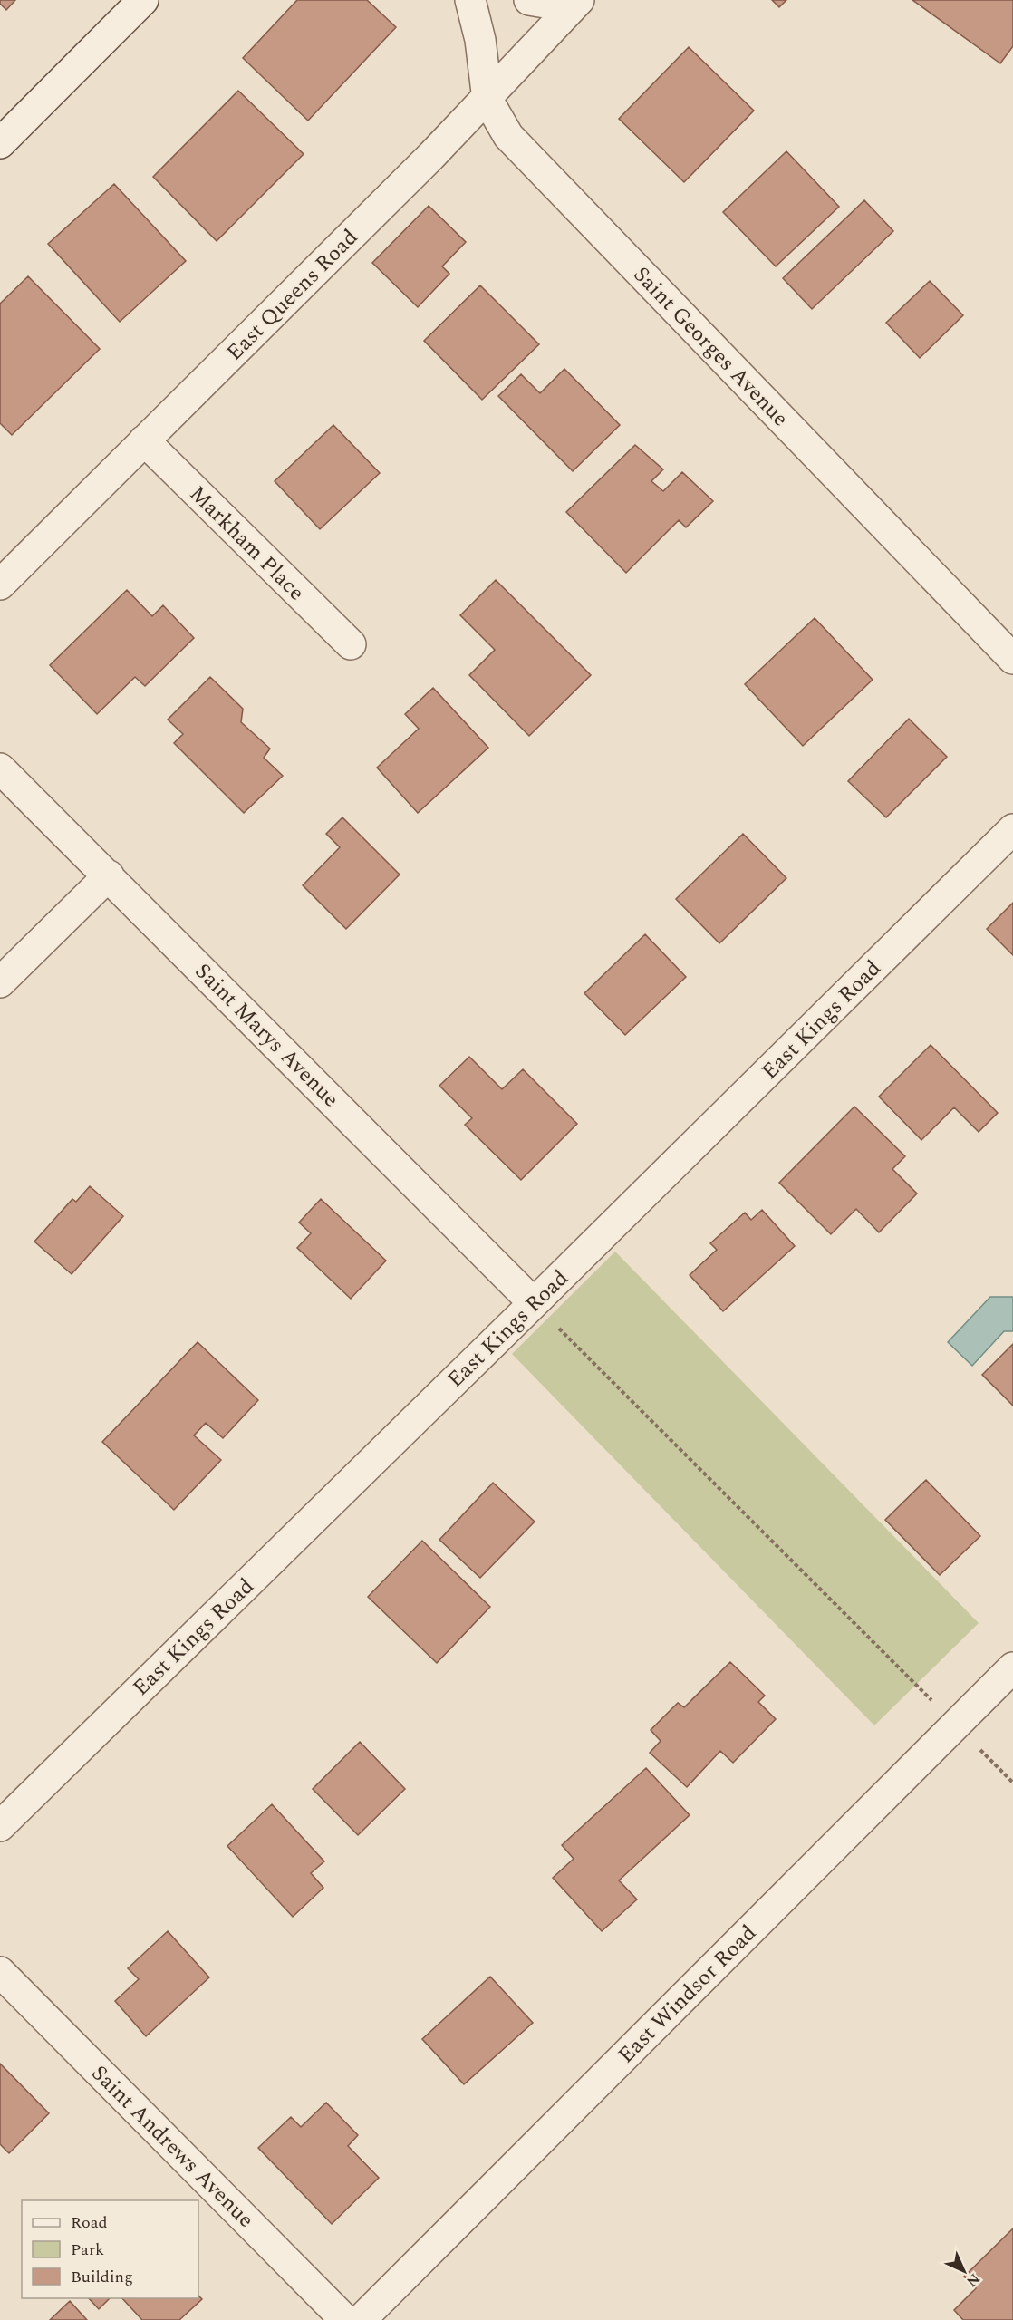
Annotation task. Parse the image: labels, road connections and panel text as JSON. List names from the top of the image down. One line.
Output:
{"streets":{"street":["East Queens Road","Saint Georges Avenue","Markham Place","East Kings Road","Saint Marys Avenue","East Windsor Road","Saint Andrews Avenue"]},"crossings":[["East Queens Road","Saint Georges Avenue"],["East Queens Road","Markham Place"],["East Kings Road","Saint Marys Avenue"]],"legend":["Road","Park","Building"],"north":"bottom right"}
